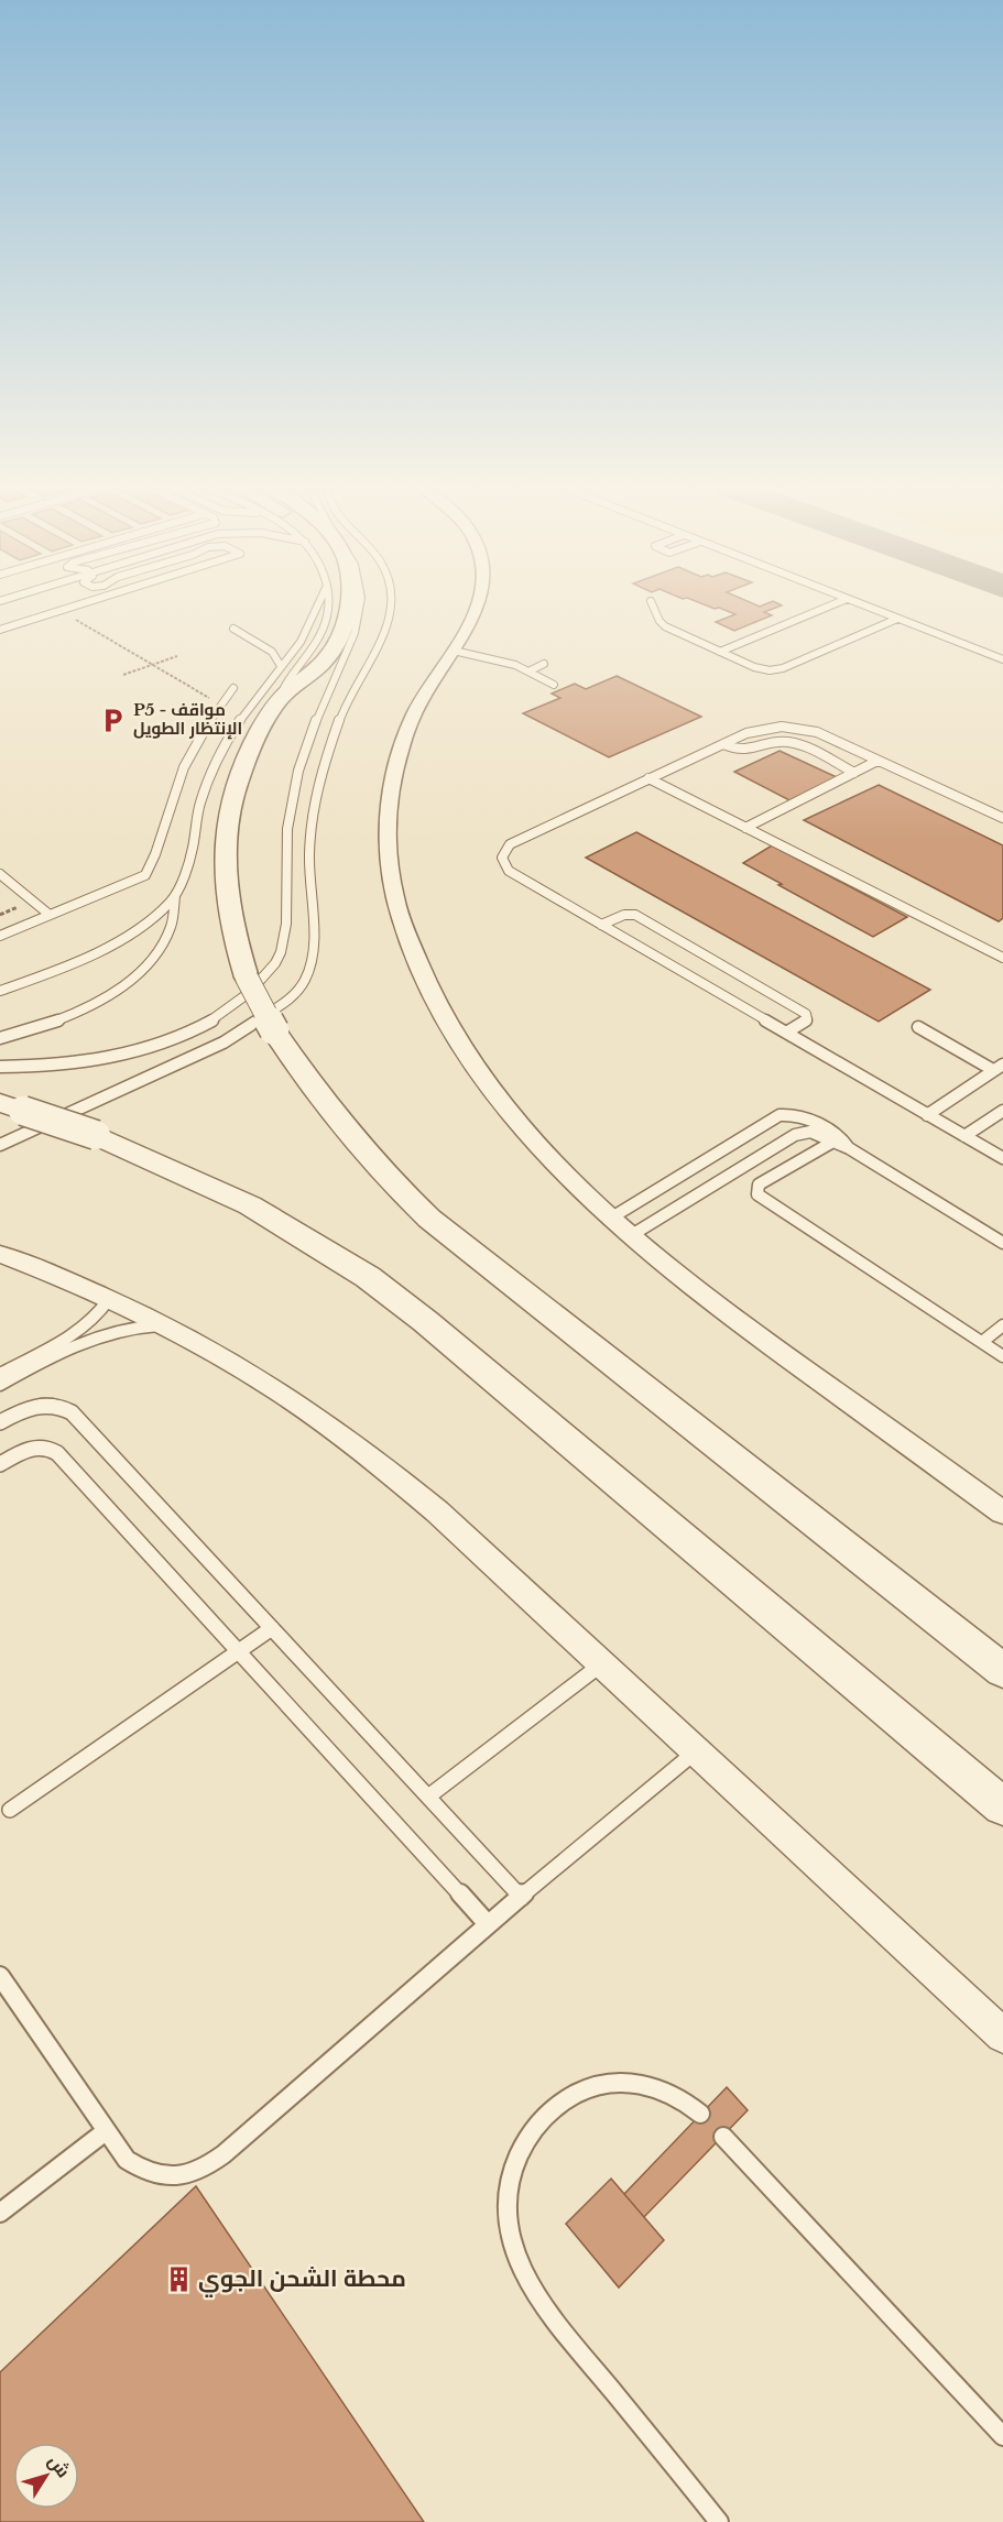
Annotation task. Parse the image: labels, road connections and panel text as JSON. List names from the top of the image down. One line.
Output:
{"places":{"parking":["P5 - مواقف الإنتظار الطويل"],"building":["محطة الشحن الجوي"]},"north":"top right"}
